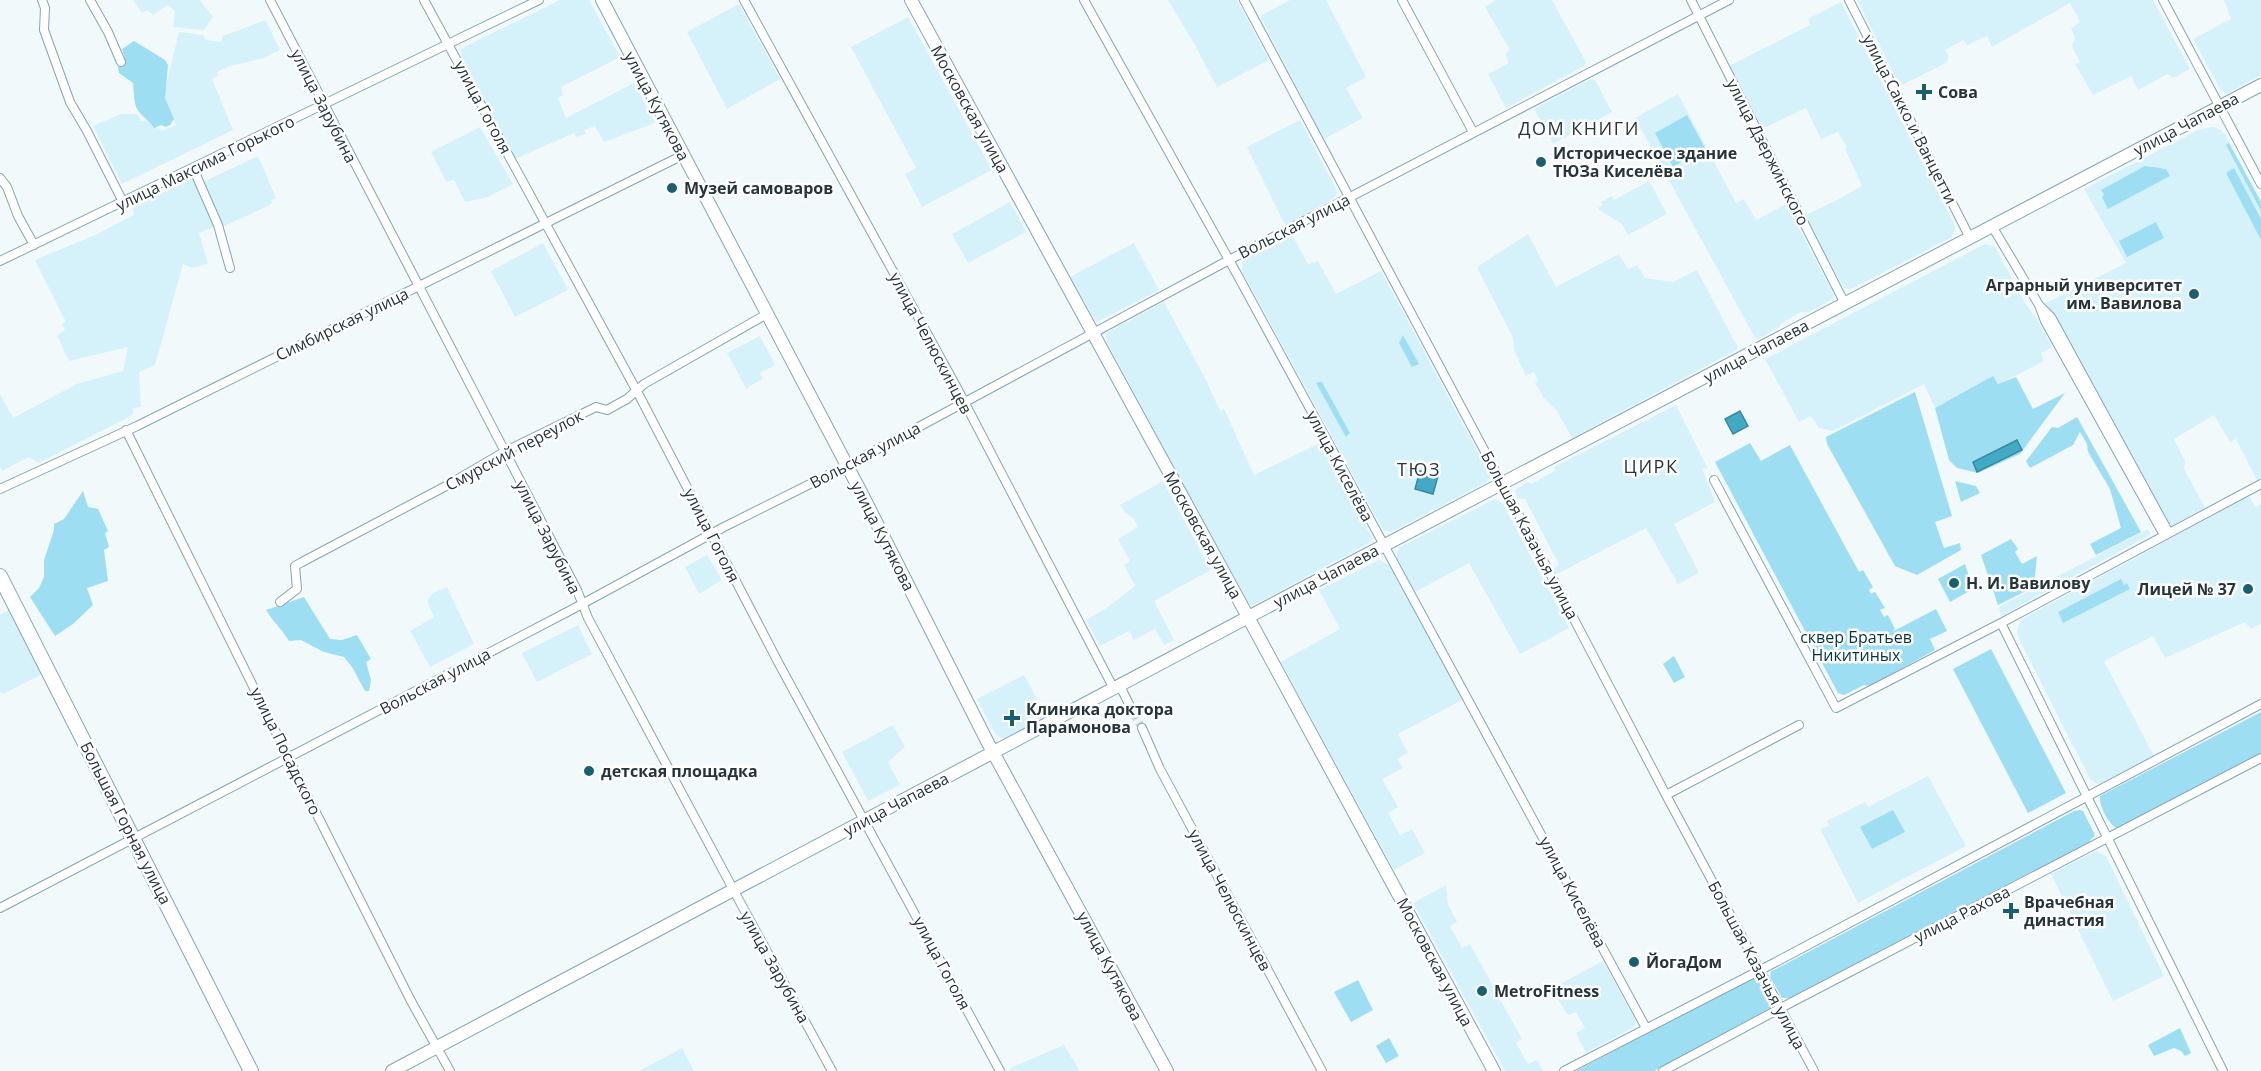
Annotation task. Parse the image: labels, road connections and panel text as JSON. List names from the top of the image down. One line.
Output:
{"streets":{"main road":["Большая Горная улица"],"street":["улица Зарубина","улица Кутякова","улица Гоголя","Московская улица","улица Сакко и Ванцетти","улица Чапаева","улица Дзержинского","улица Максима Горького","Вольская улица","Симбирская улица","улица Челюскинцев","Смурский переулок","улица Киселёва","Большая Казачья улица","улица Посадского","улица Рахова"]},"crossings":[["улица Зарубина","улица Чапаева"],["улица Зарубина","улица Максима Горького"],["улица Зарубина","Вольская улица"],["улица Зарубина","Симбирская улица"],["улица Зарубина","Смурский переулок"],["улица Кутякова","улица Чапаева"],["улица Кутякова","Вольская улица"],["улица Кутякова","Симбирская улица"],["улица Кутякова","Смурский переулок"],["улица Гоголя","улица Чапаева"],["улица Гоголя","улица Максима Горького"],["улица Гоголя","Вольская улица"],["улица Гоголя","Симбирская улица"],["улица Гоголя","Смурский переулок"],["Московская улица","улица Чапаева"],["Московская улица","Вольская улица"],["улица Сакко и Ванцетти","улица Чапаева"],["улица Чапаева","улица Дзержинского"],["улица Чапаева","улица Челюскинцев"],["улица Чапаева","улица Киселёва"],["улица Чапаева","Большая Казачья улица"],["улица Чапаева","улица Посадского"],["улица Дзержинского","Вольская улица"],["Вольская улица","улица Челюскинцев"],["Вольская улица","улица Киселёва"],["Вольская улица","Большая Казачья улица"],["Вольская улица","улица Посадского"],["Вольская улица","Большая Горная улица"],["Симбирская улица","улица Посадского"],["Большая Казачья улица","улица Рахова"]],"districts":["ДОМ КНИГИ","ЦИРК","ТЮЗ"],"parks":["сквер Братьев Никитиных"],"places":{"health":["Сова","Клиника доктора Парамонова","Врачебная династия"],"other":["Историческое здание ТЮЗа Киселёва","Музей самоваров","Аграрный университет им. Вавилова","Н. И. Вавилову","Лицей № 37","детская площадка","ЙогаДом","MetroFitness"]}}
